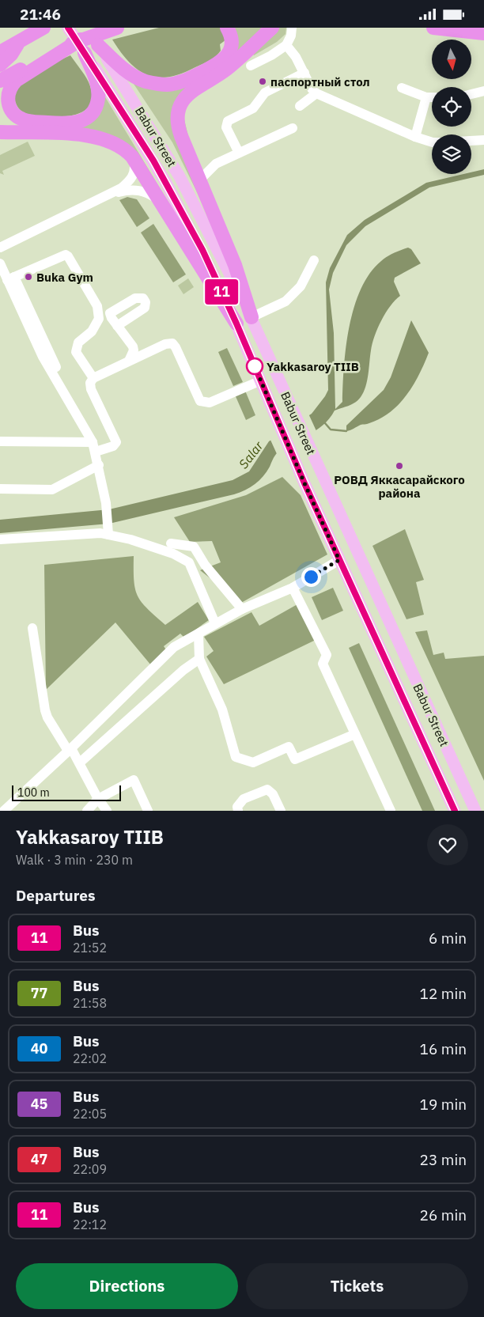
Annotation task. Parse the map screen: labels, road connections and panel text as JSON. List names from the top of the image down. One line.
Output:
{"streets":{"main road":["Babur Street"]},"water":["Salar"],"places":["паспортный стол","Buka Gym","Yakkasaroy TIIB","РОВД Яккасарайского района"],"lines":["bus line 11"],"scale_bar":"100 m","north":"bottom","page":{"status":"21:46","on_map":"11","scale":"100 m","heading":[["Yakkasaroy TIIB","Walk · 3 min · 230 m"],"Departures"],"list":[{"mark":"11","name":"Bus","note":"21:52","value":"6 min"},{"mark":"77","name":"Bus","note":"21:58","value":"12 min"},{"mark":"40","name":"Bus","note":"22:02","value":"16 min"},{"mark":"45","name":"Bus","note":"22:05","value":"19 min"},{"mark":"47","name":"Bus","note":"22:09","value":"23 min"},{"mark":"11","name":"Bus","note":"22:12","value":"26 min"}],"buttons":["Directions","Tickets"]}}
